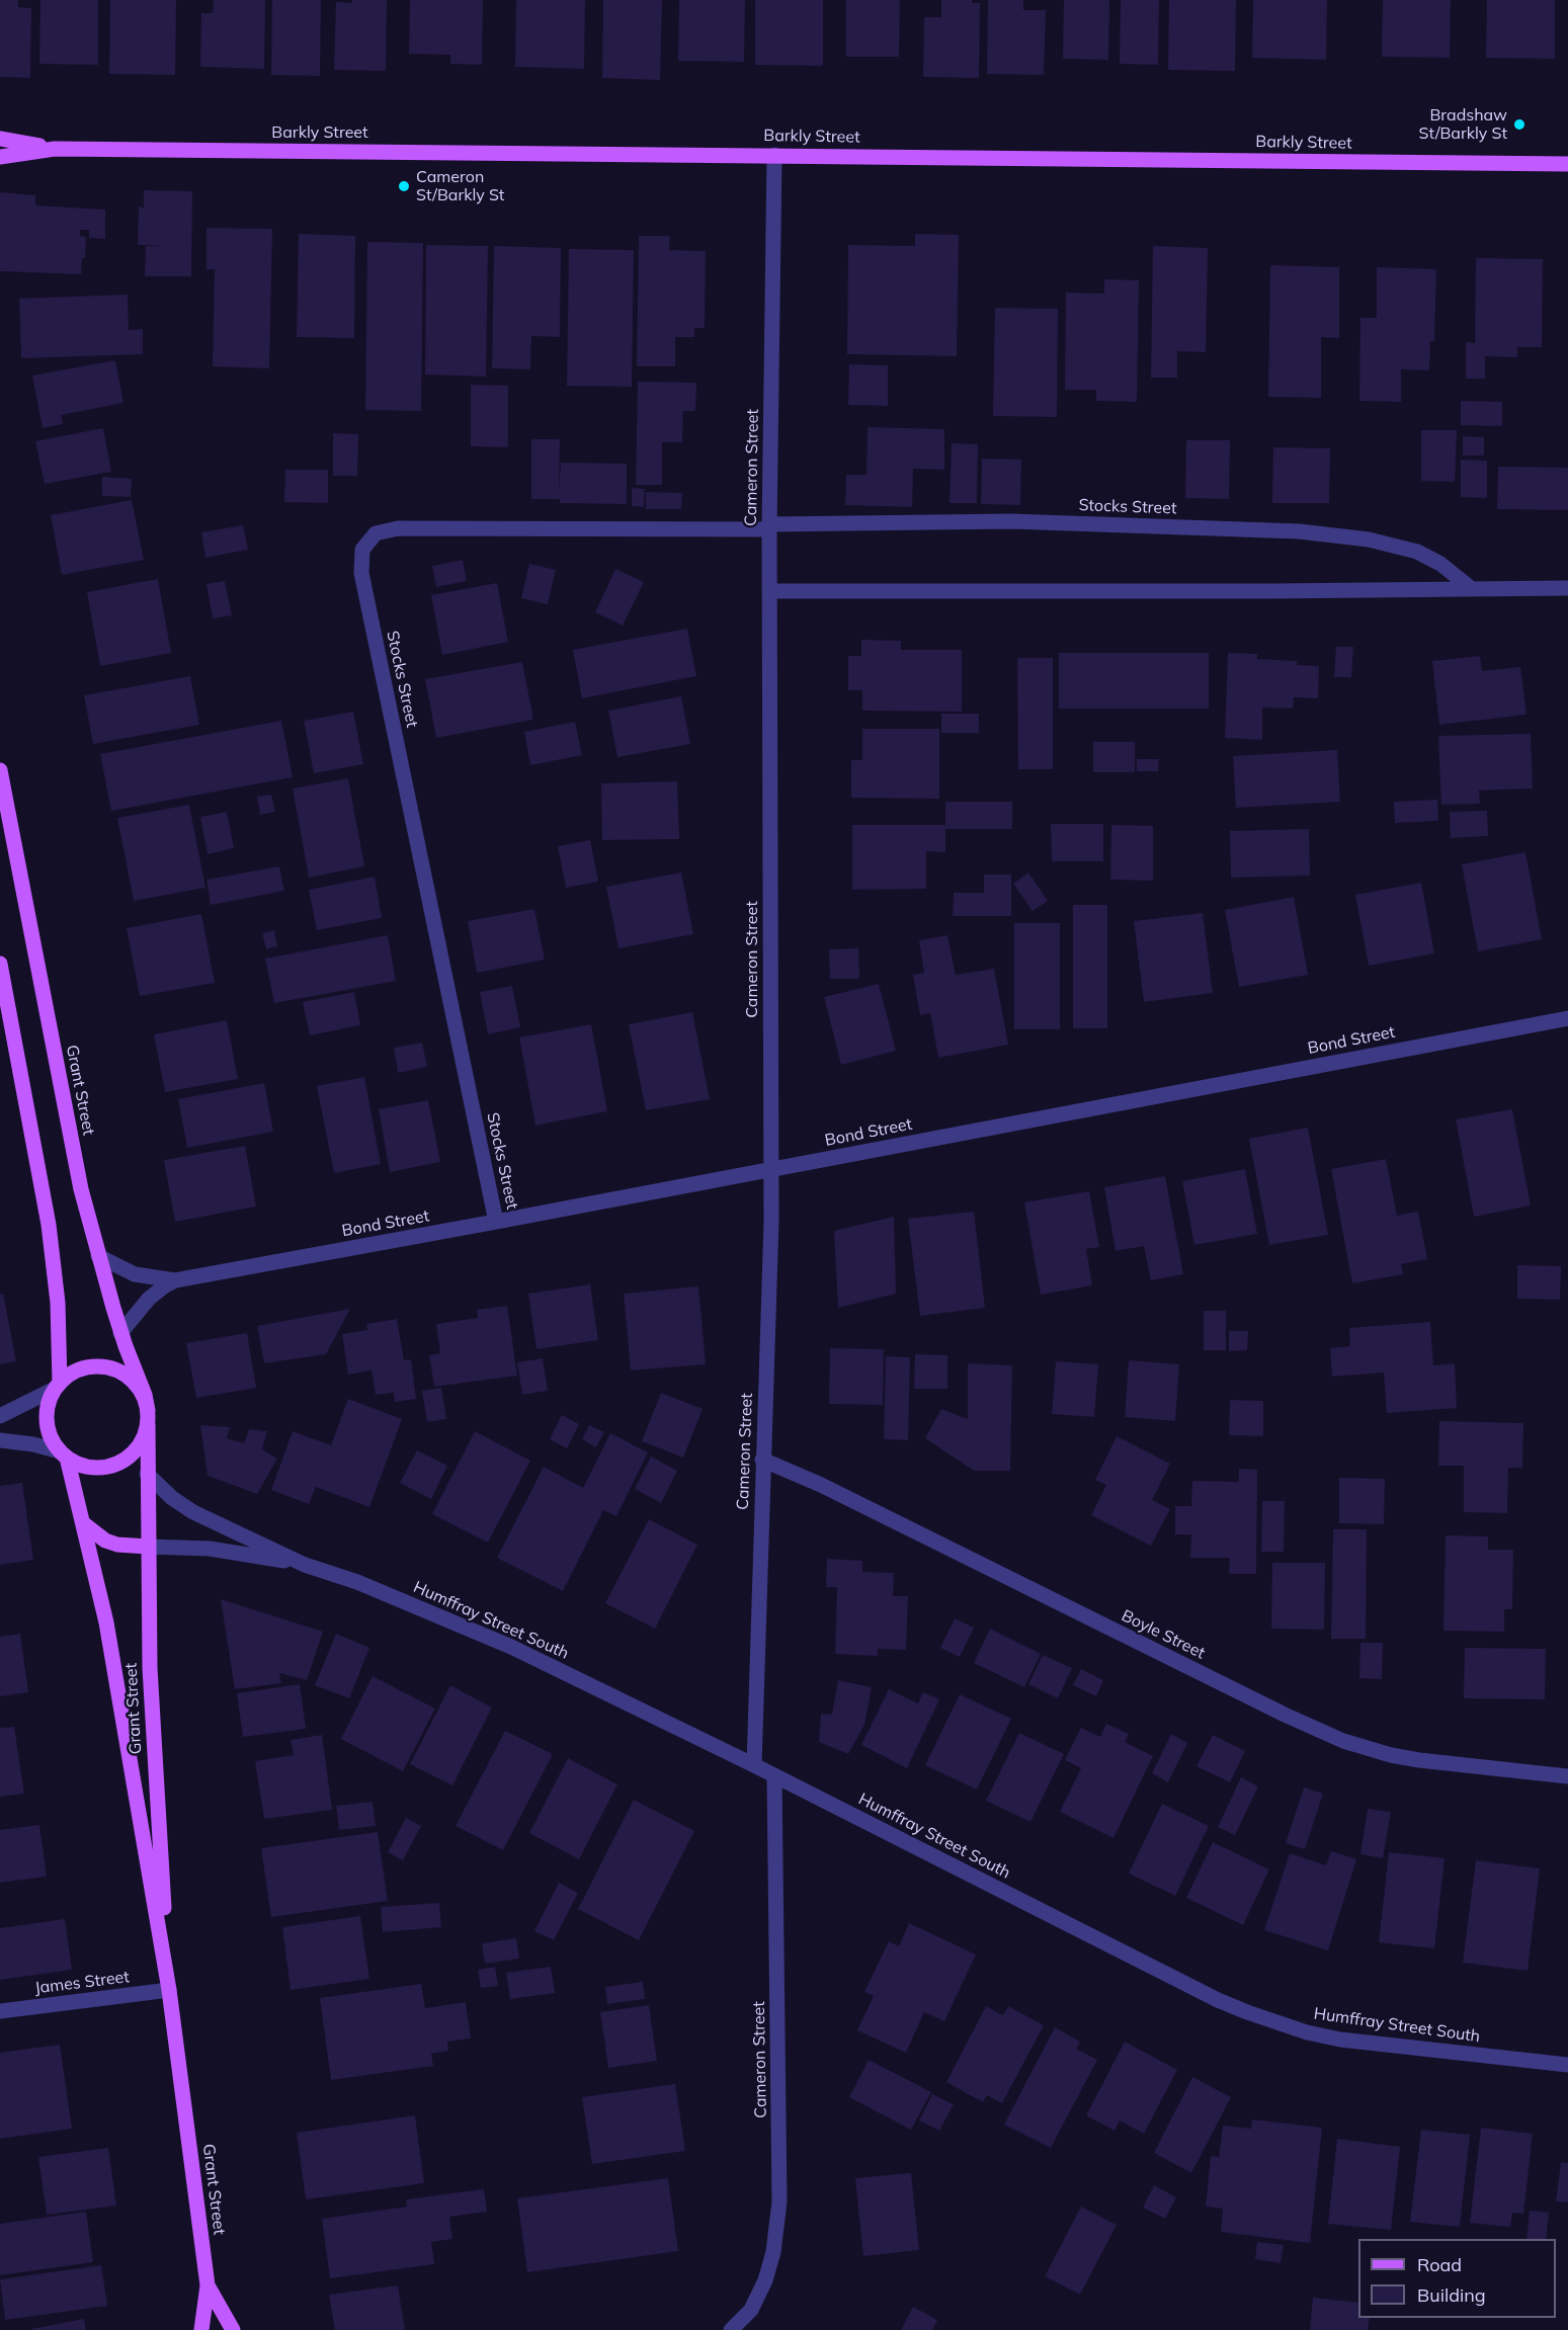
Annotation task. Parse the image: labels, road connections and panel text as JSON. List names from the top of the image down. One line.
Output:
{"streets":{"main road":["Barkly Street","Grant Street"],"street":["Cameron Street","Stocks Street","Bond Street","Humffray Street South","Boyle Street","James Street"]},"crossings":[["Barkly Street","Cameron Street"],["Cameron Street","Stocks Street"],["Cameron Street","Bond Street"],["Cameron Street","Humffray Street South"],["Cameron Street","Boyle Street"],["Stocks Street","Bond Street"],["Bond Street","Grant Street"],["Grant Street","Humffray Street South"],["Grant Street","James Street"]],"places":["Bradshaw St/Barkly St","Cameron St/Barkly St"],"legend":["Road","Building"]}
